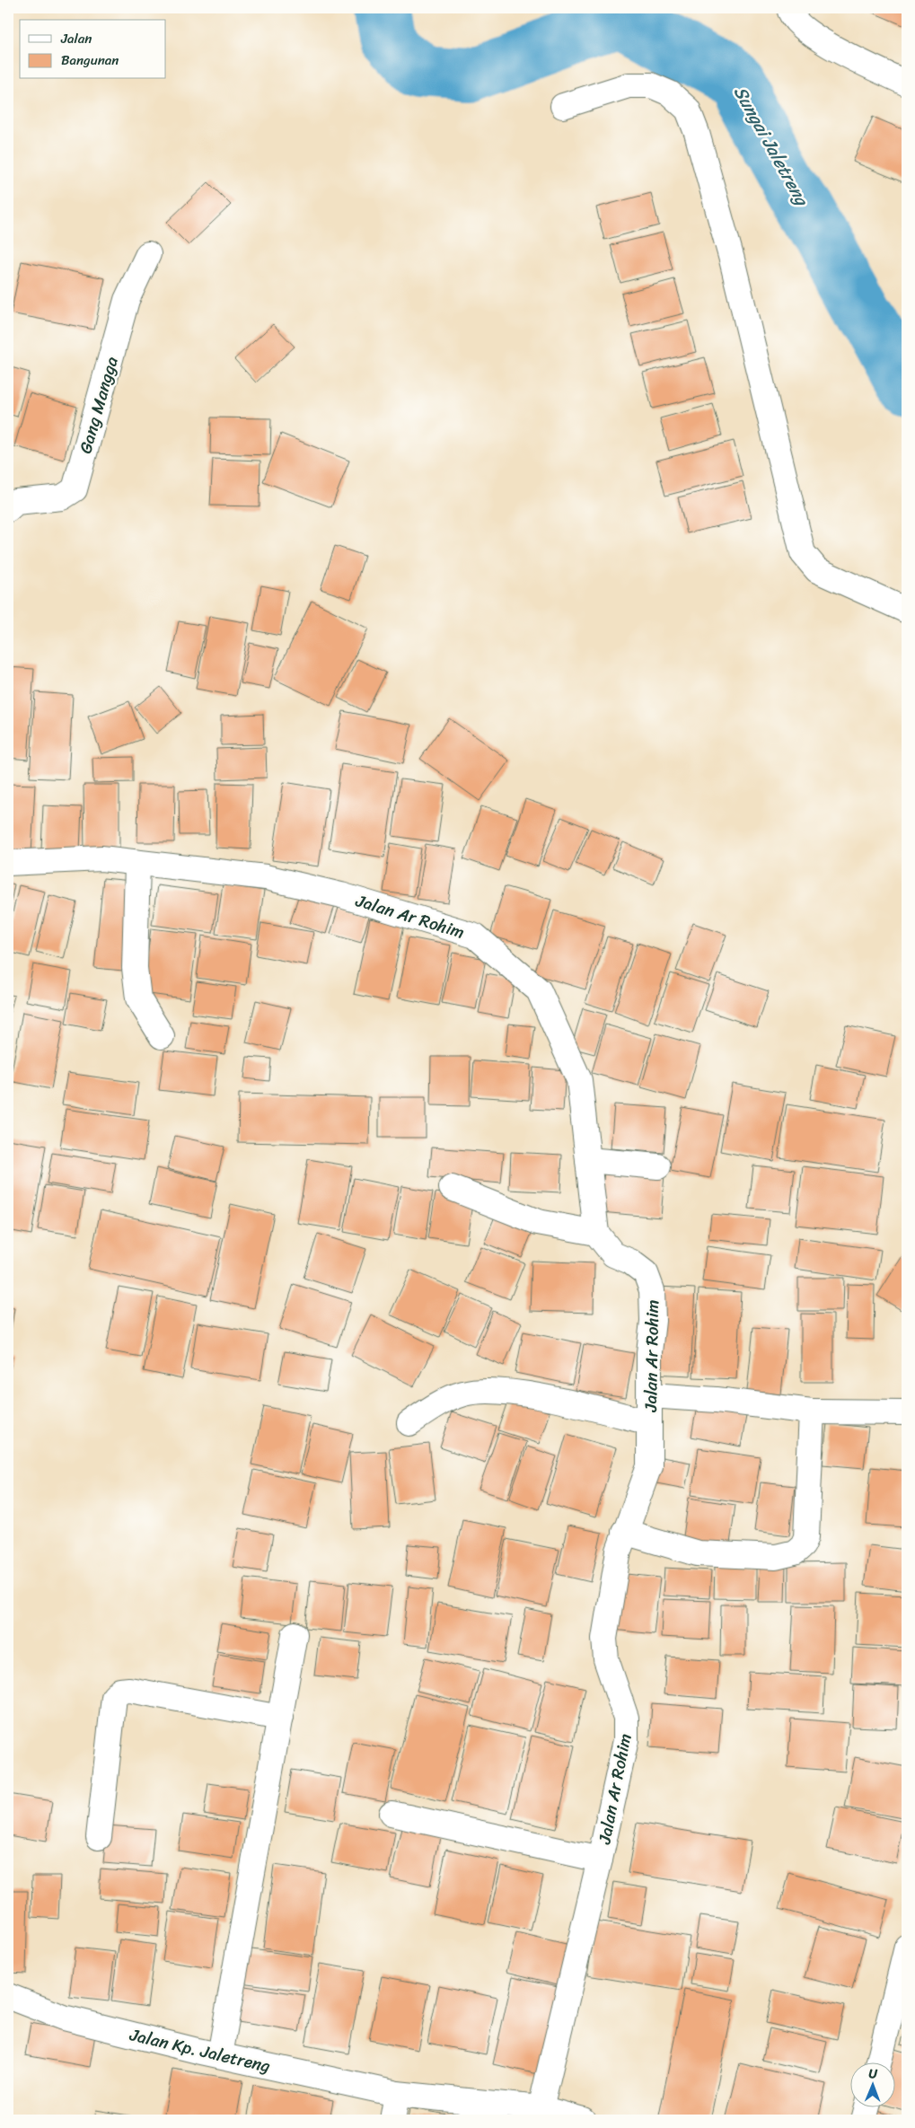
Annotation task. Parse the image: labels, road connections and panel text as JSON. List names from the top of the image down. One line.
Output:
{"streets":{"street":["Gang Mangga","Jalan Ar Rohim","Jalan Kp. Jaletreng"]},"crossings":[["Jalan Ar Rohim","Jalan Kp. Jaletreng"]],"water":["Sungai Jaletreng"],"legend":["Jalan","Bangunan"],"north":"top"}
